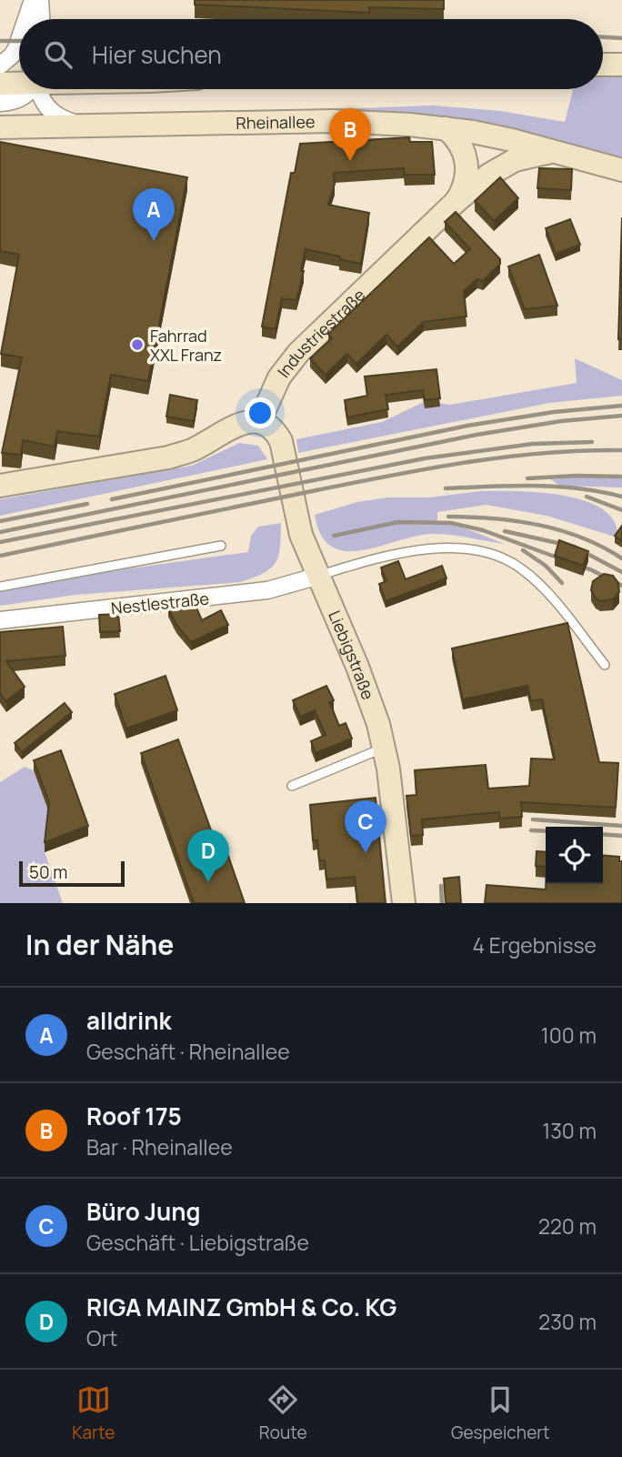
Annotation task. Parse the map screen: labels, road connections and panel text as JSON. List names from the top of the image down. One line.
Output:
{"streets":{"street":["Rheinallee","Industriestraße","Nestlestraße","Liebigstraße"]},"crossings":[["Rheinallee","Industriestraße"],["Industriestraße","Liebigstraße"],["Nestlestraße","Liebigstraße"]],"places":["Fahrrad XXL Franz"],"scale_bar":"50 m","page":{"search":"Hier suchen","pins":["B","A","C","D"],"scale":"50 m","heading":["In der Nähe","4 Ergebnisse"],"list":[{"mark":"A","name":"alldrink","note":"Geschäft · Rheinallee","value":"100 m"},{"mark":"B","name":"Roof 175","note":"Bar · Rheinallee","value":"130 m"},{"mark":"C","name":"Büro Jung","note":"Geschäft · Liebigstraße","value":"220 m"},{"mark":"D","name":"RIGA MAINZ GmbH & Co. KG","note":"Ort","value":"230 m"}],"nav":["Karte","Route","Gespeichert"]}}
